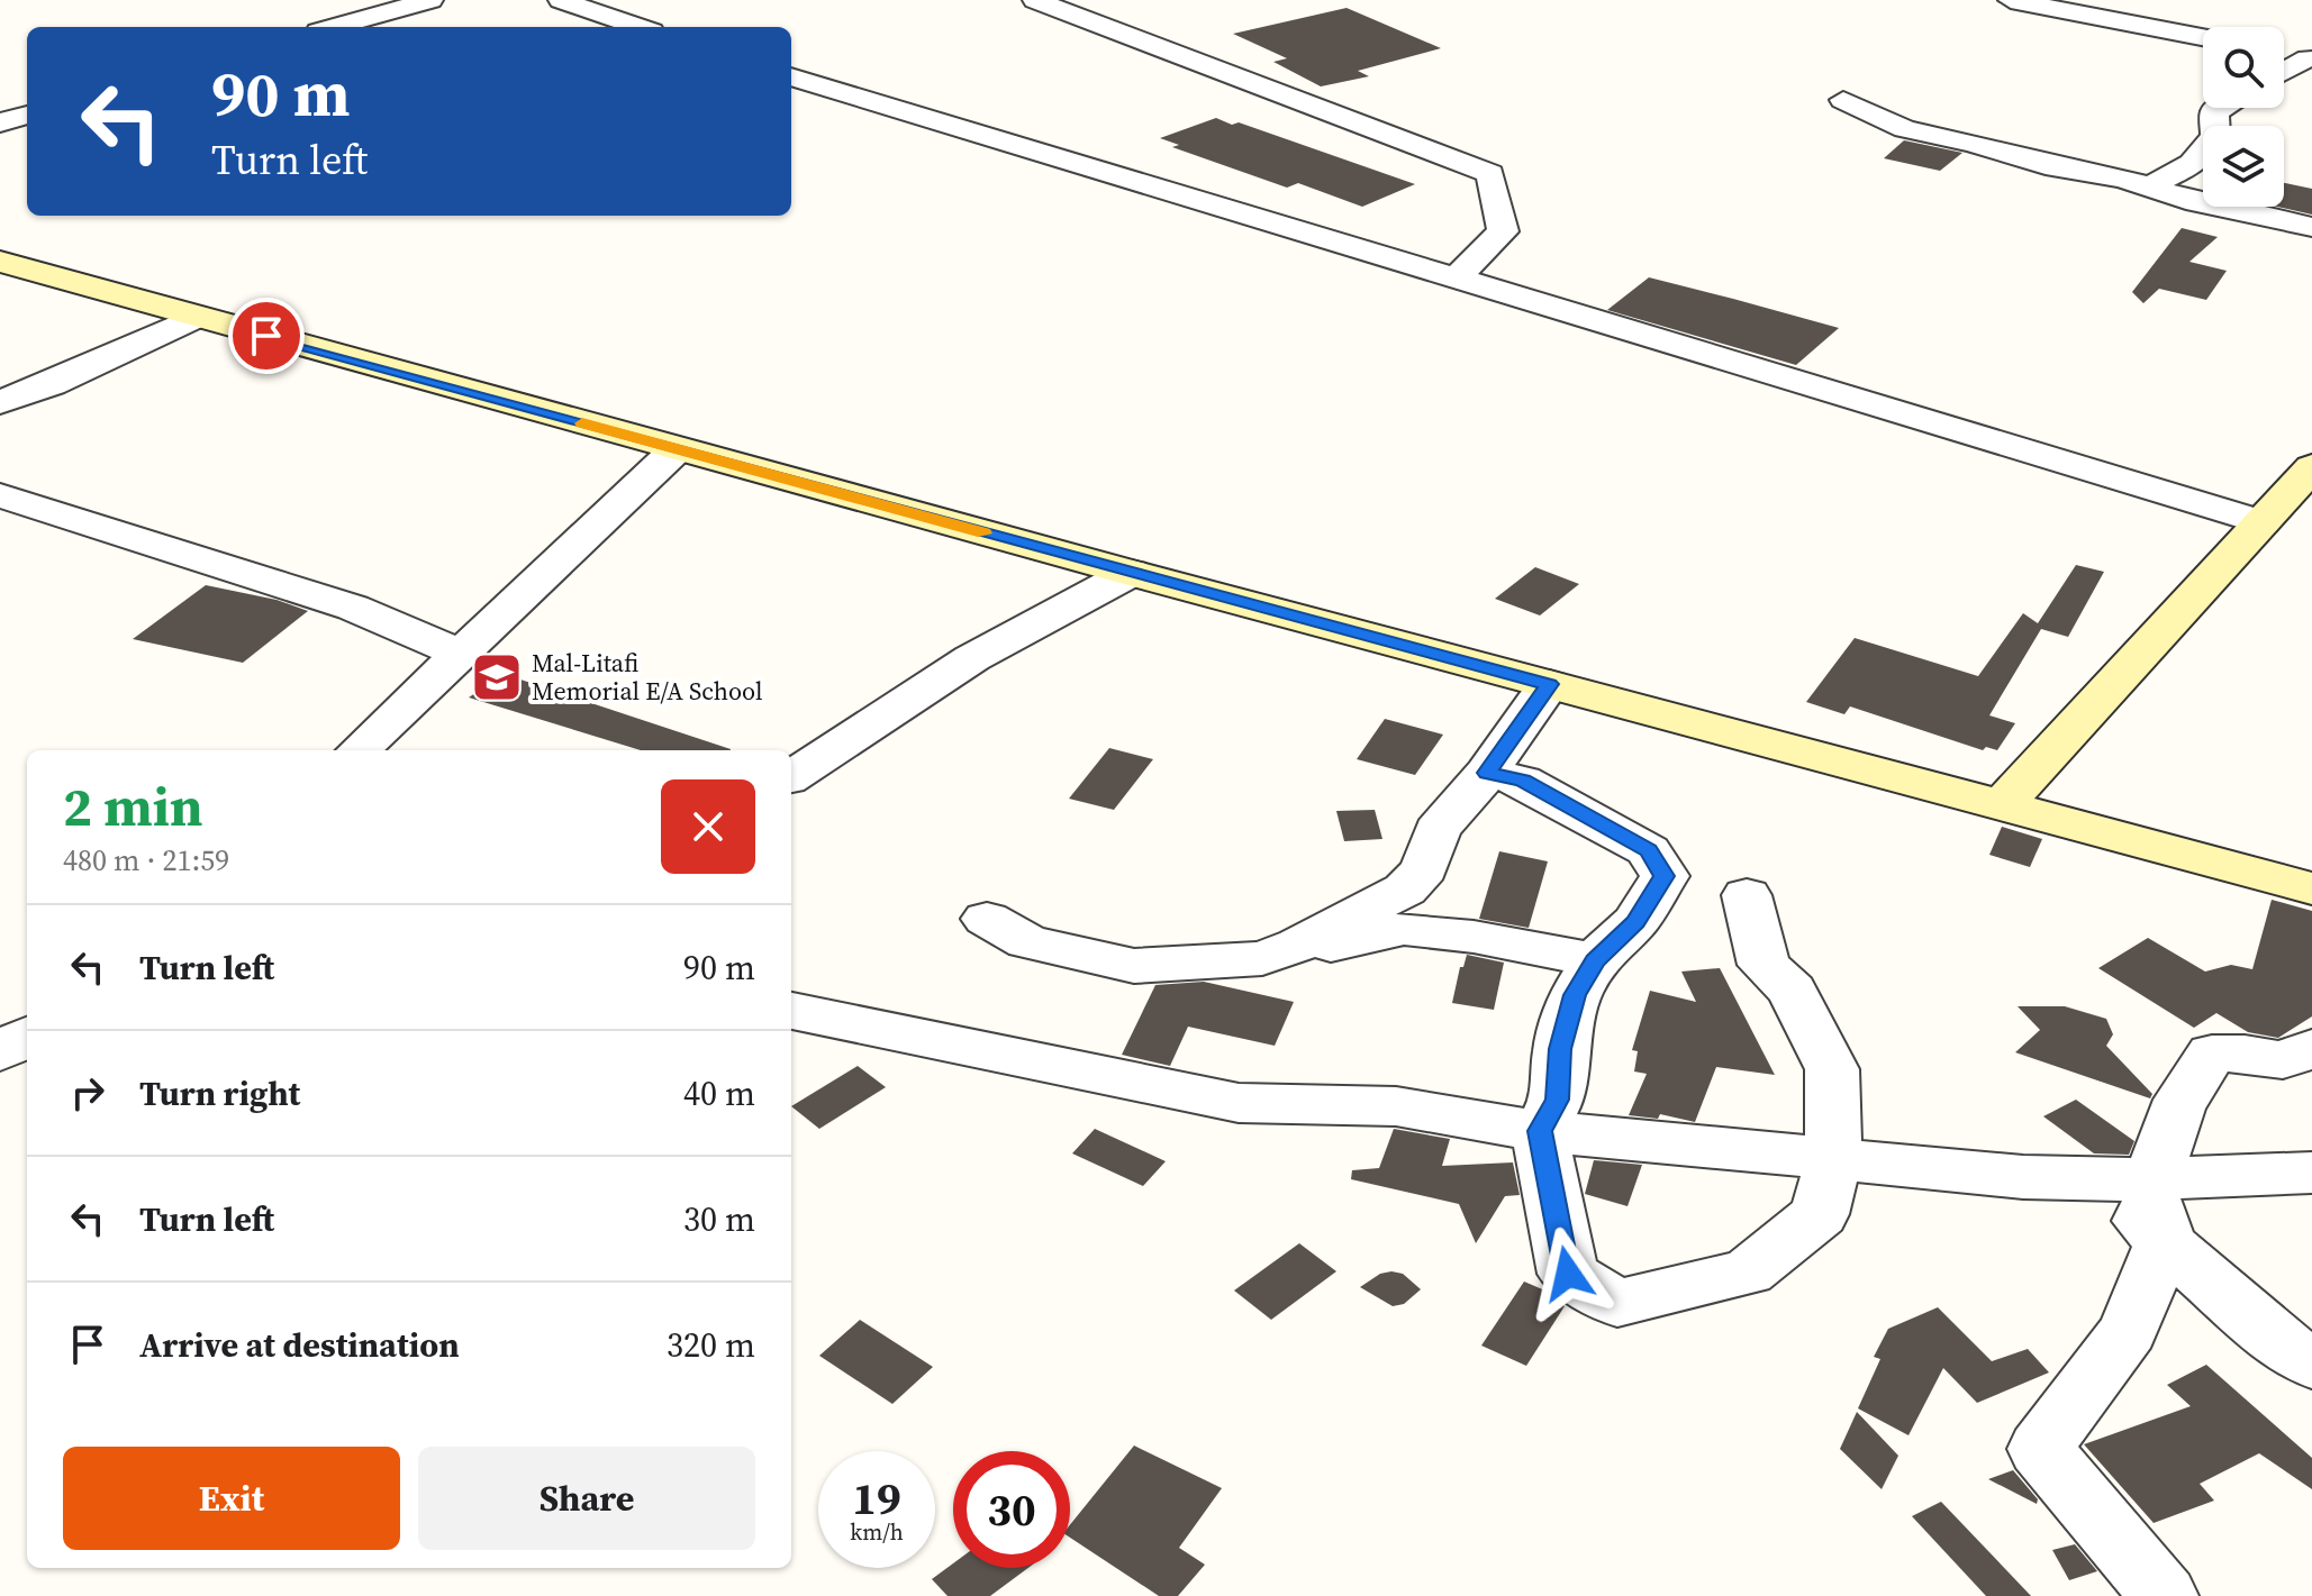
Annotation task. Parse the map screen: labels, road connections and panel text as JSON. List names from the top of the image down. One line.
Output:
{"places":{"school or university":["Mal-Litafi Memorial E/A School"]},"page":{"turn":["90 m","Turn left"],"heading":["2 min","480 m · 21:59"],"list":[{"name":"Turn left","value":"90 m"},{"name":"Turn right","value":"40 m"},{"name":"Turn left","value":"30 m"},{"name":"Arrive at destination","value":"320 m"}],"buttons":["Exit","Share"],"speed":"19 km/h","limit":"30"}}
